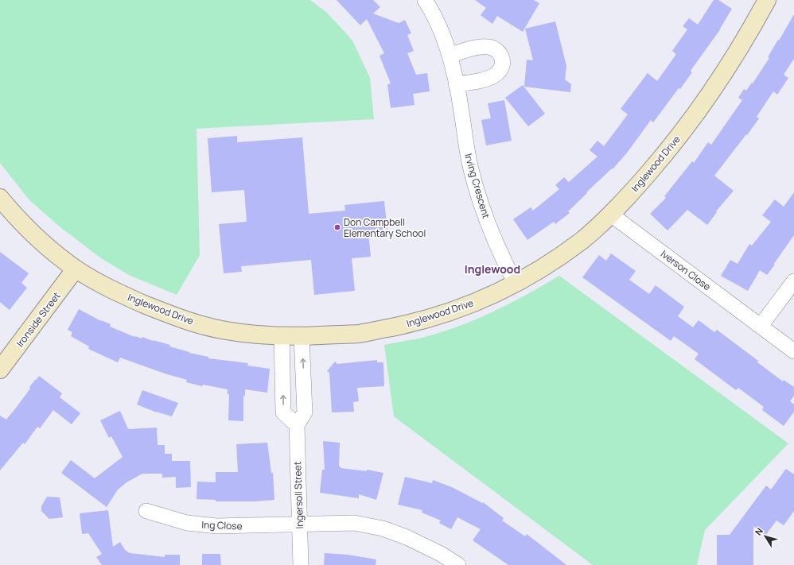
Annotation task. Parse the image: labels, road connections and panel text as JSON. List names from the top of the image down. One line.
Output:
{"streets":{"street":["Inglewood Drive","Irving Crescent","Iverson Close","Ironside Street","Ingersoll Street","Ing Close"]},"crossings":[["Inglewood Drive","Irving Crescent"],["Inglewood Drive","Iverson Close"],["Inglewood Drive","Ironside Street"],["Ingersoll Street","Ing Close"]],"districts":["Inglewood"],"places":["Don Campbell Elementary School"],"north":"top left"}
